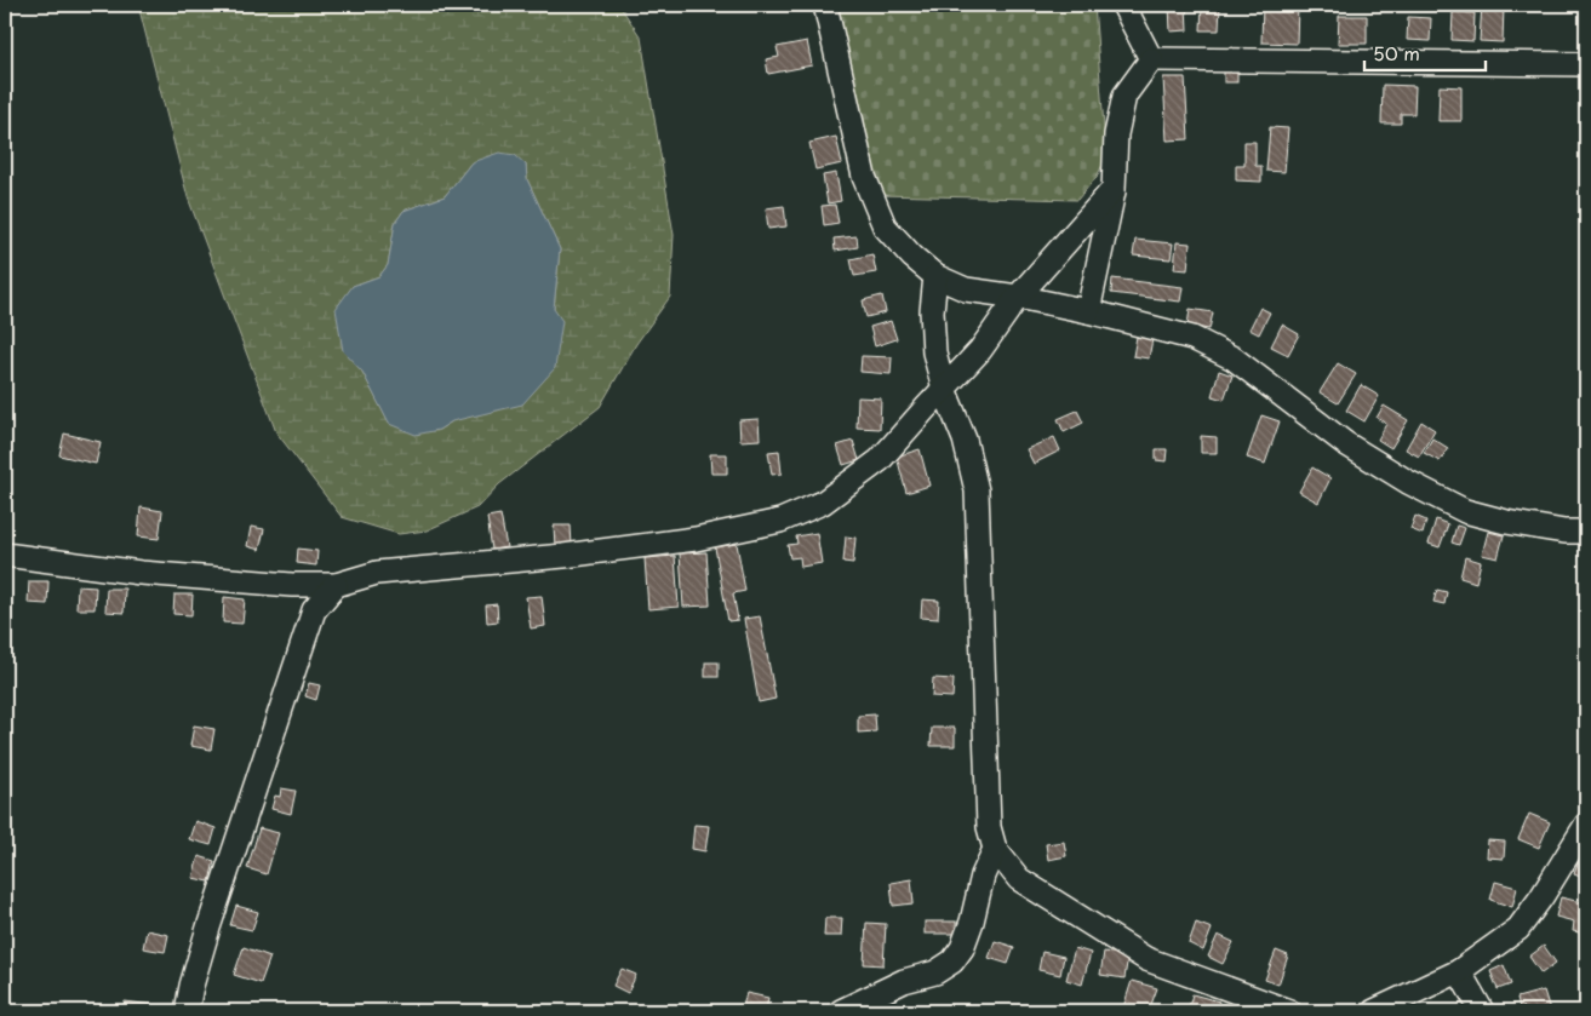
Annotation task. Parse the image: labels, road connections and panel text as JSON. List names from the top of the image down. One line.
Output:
{"scale_bar":"50 m"}
